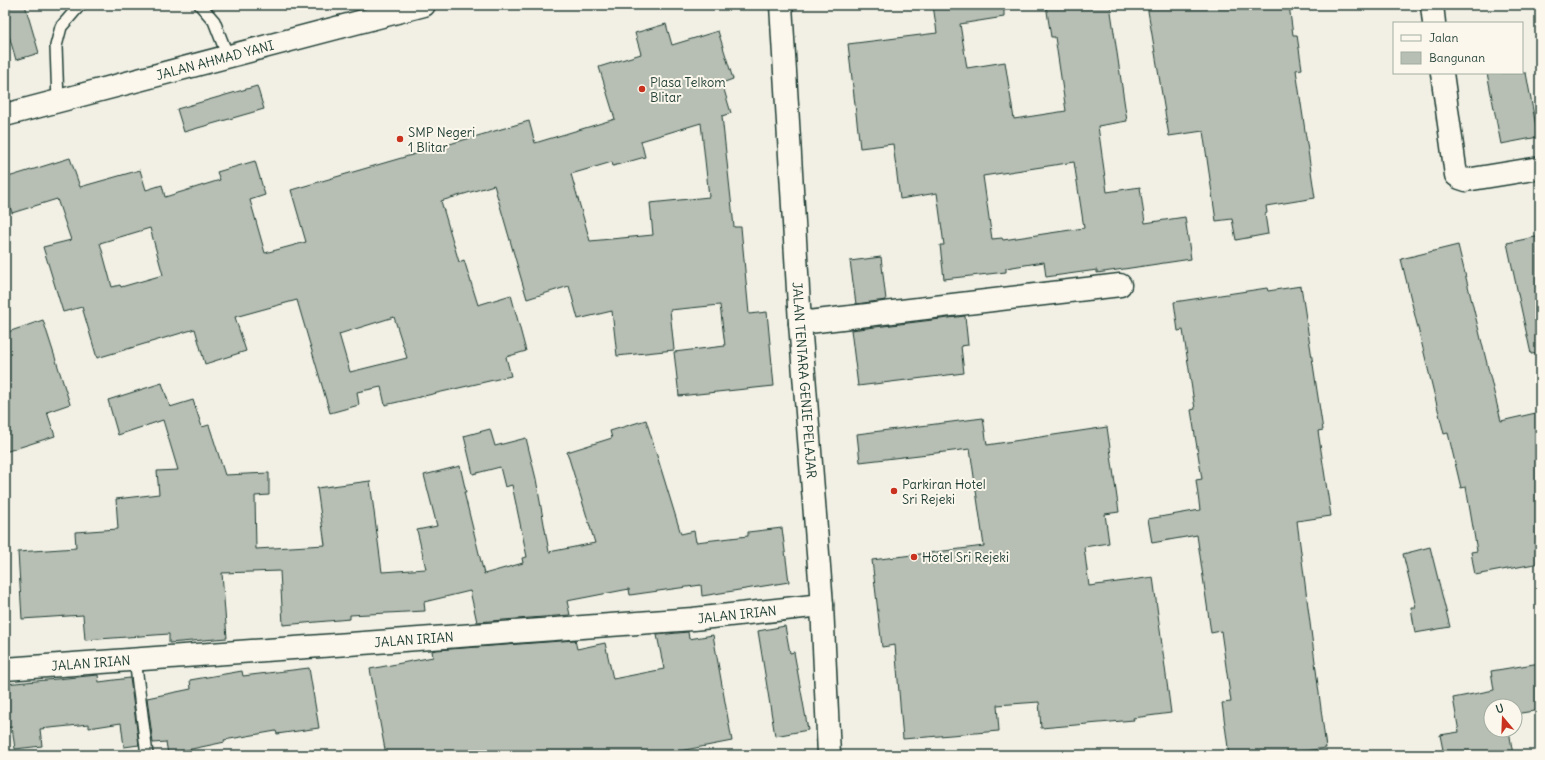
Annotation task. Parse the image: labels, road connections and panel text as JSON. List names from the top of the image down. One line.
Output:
{"streets":{"street":["JALAN AHMAD YANI","JALAN TENTARA GENIE PELAJAR","JALAN IRIAN"]},"crossings":[["JALAN TENTARA GENIE PELAJAR","JALAN IRIAN"]],"places":["Plasa Telkom Blitar","SMP Negeri 1 Blitar","Parkiran Hotel Sri Rejeki","Hotel Sri Rejeki"],"legend":["Jalan","Bangunan"],"north":"top"}
